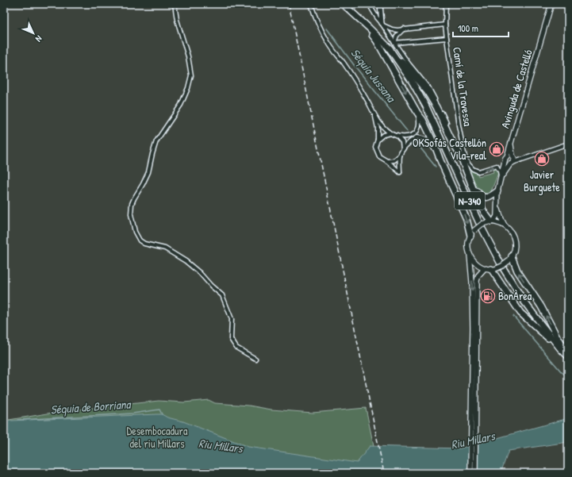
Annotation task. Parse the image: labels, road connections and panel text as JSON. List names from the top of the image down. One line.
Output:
{"streets":{"highway":["N-340"],"main road":["Avinguda de Castelló"],"street":["Camí de la Travessa"]},"crossings":[["Camí de la Travessa","Avinguda de Castelló"]],"water":["Séquia Jussana","Séquia de Borriana","Riu Millars"],"parks":["Desembocadura del riu Millars"],"places":{"shop":["OKSofás Castellón Vila-real","Javier Burguete"],"fuel station":["BonÀrea"]},"scale_bar":"100 m","north":"bottom right"}
